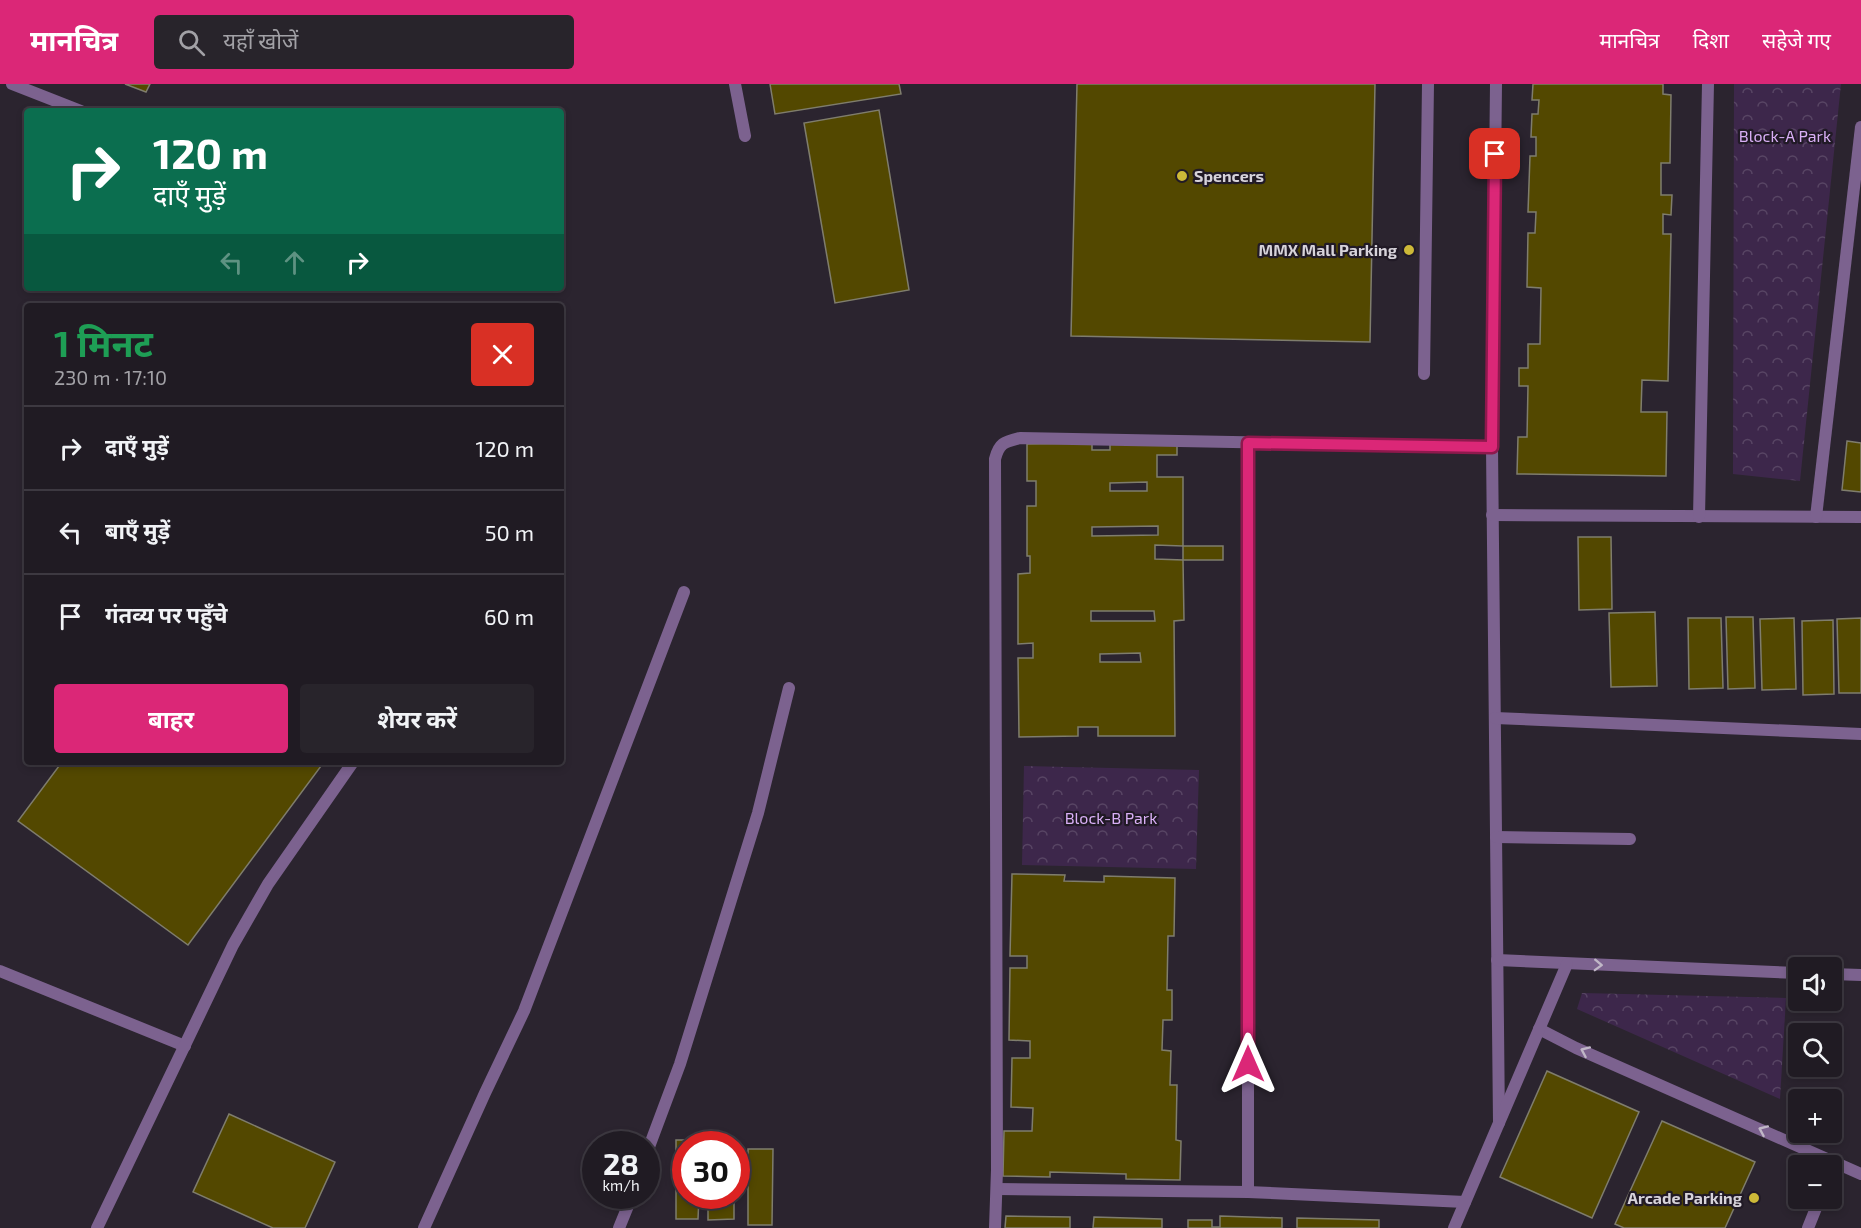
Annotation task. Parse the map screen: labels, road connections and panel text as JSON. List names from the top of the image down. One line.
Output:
{"parks":["Block-A Park","Block-B Park"],"places":["Spencers","MMX Mall Parking","Arcade Parking"],"page":{"header":"मानचित्र","search":"यहाँ खोजें","nav":["मानचित्र","दिशा","सहेजे गए"],"turn":["120 m","दाएँ मुड़ें"],"heading":["1 मिनट","230 m · 17:10"],"list":[{"name":"दाएँ मुड़ें","value":"120 m"},{"name":"बाएँ मुड़ें","value":"50 m"},{"name":"गंतव्य पर पहुँचे","value":"60 m"}],"buttons":["बाहर","शेयर करें"],"map_buttons":["+","−"],"speed":"28 km/h","limit":"30"}}
